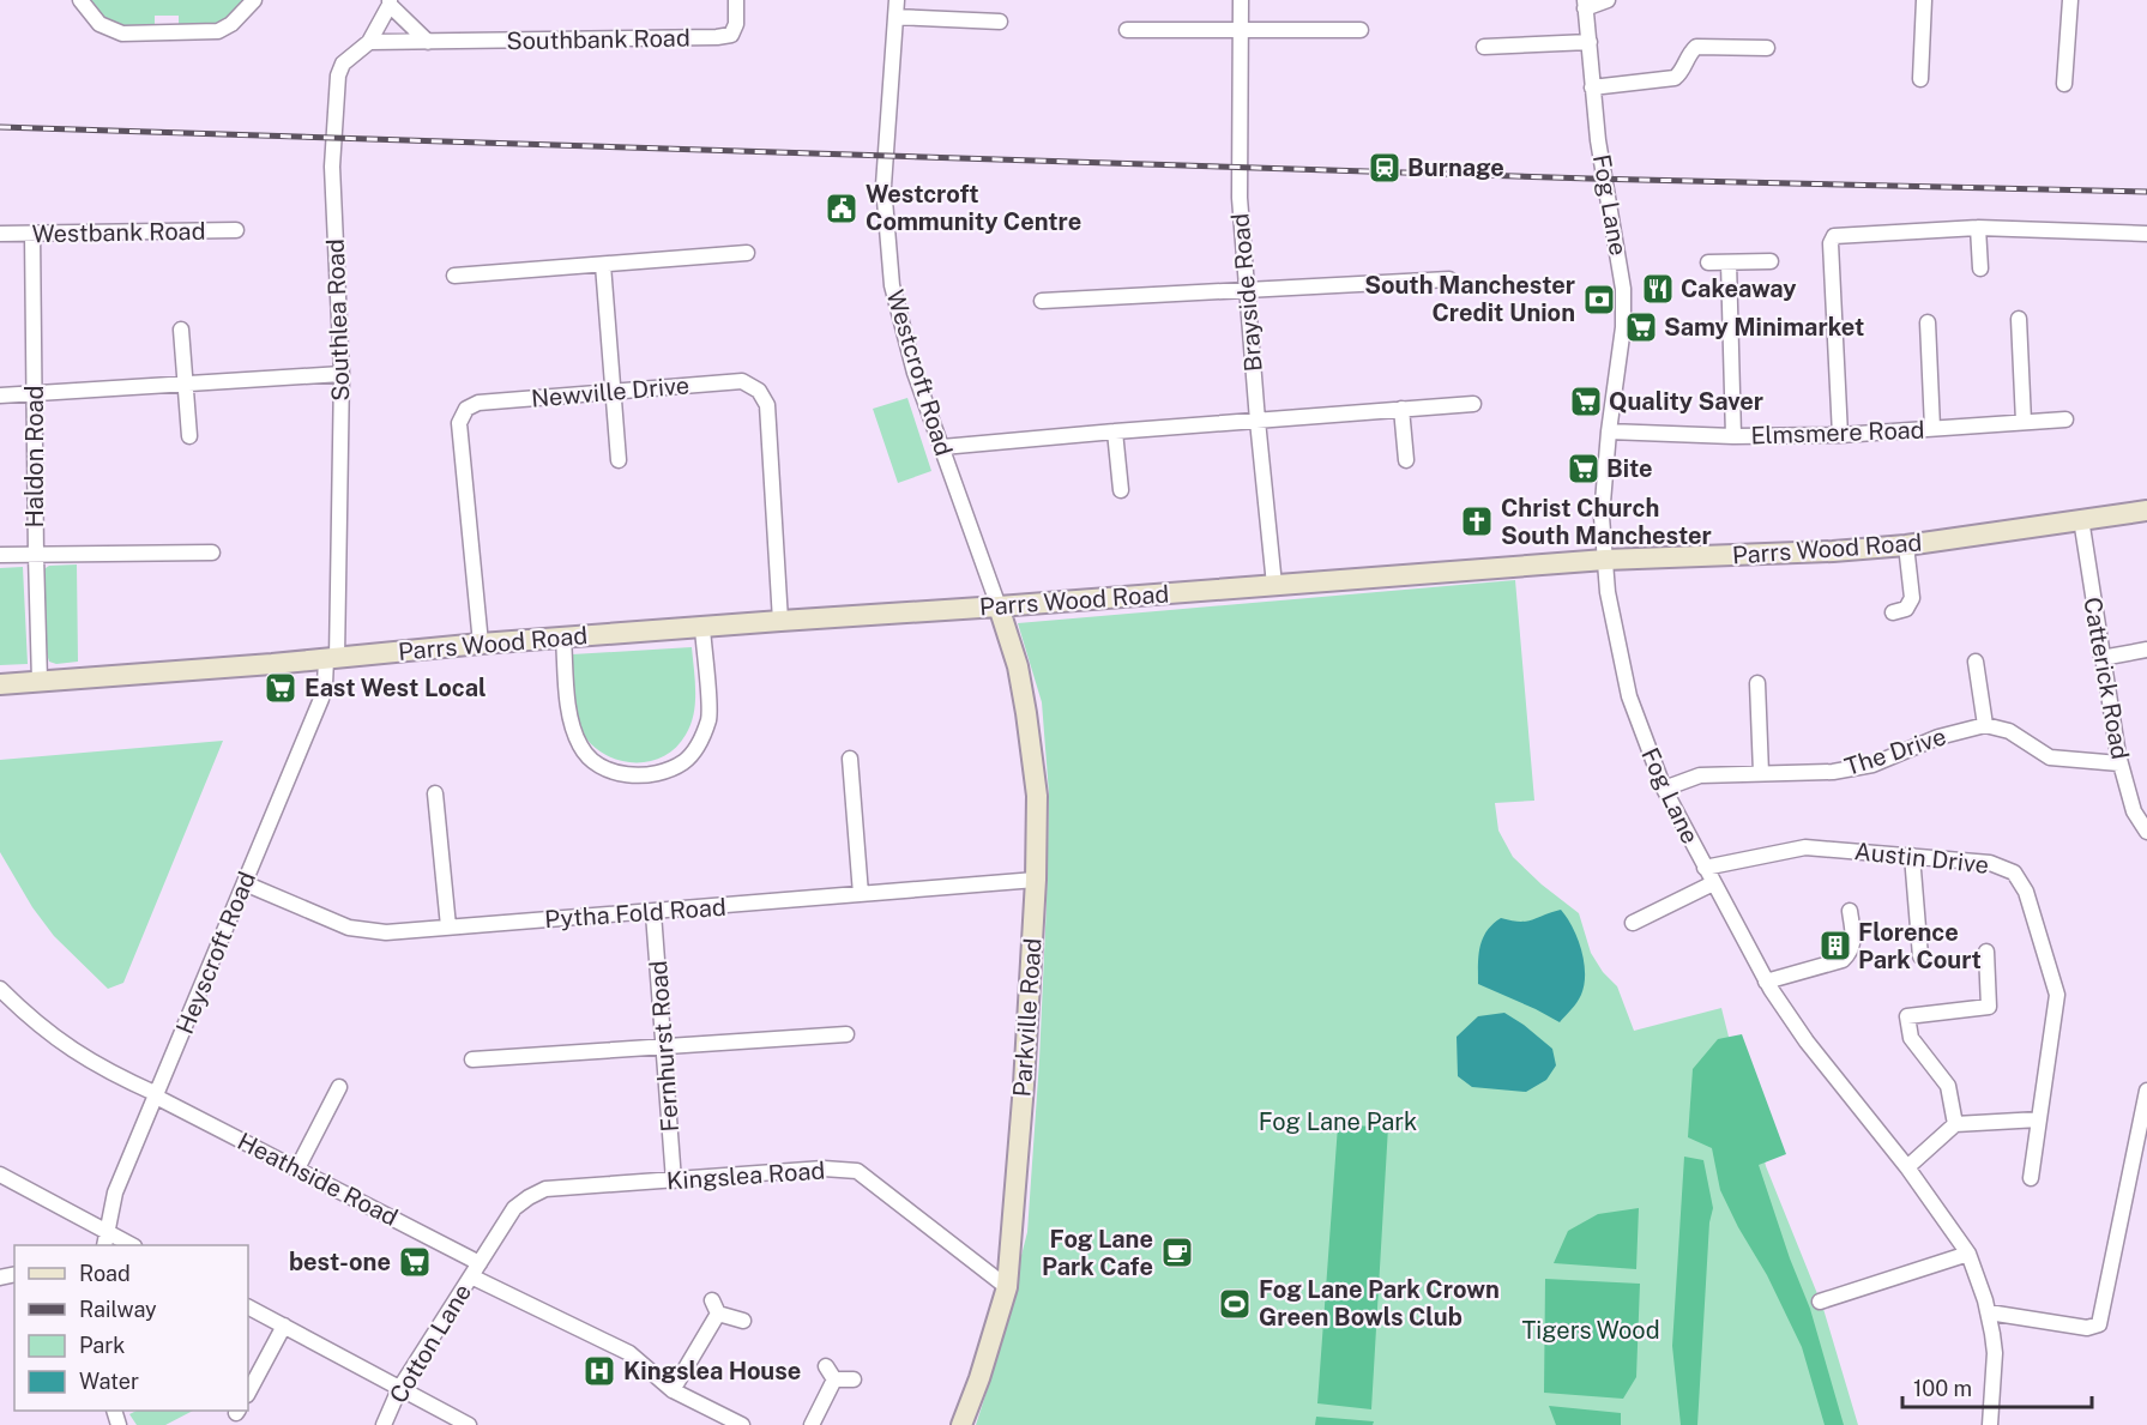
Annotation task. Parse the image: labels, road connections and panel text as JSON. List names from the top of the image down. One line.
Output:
{"streets":{"street":["Southbank Road","Fog Lane","Westbank Road","Brayside Road","Southlea Road","Westcroft Road","Newville Drive","Elmsmere Road","Haldon Road","Parrs Wood Road","Catterick Road","The Drive","Austin Drive","Pytha Fold Road","Heyscroft Road","Parkville Road","Fernhurst Road","Kingslea Road","Heathside Road","Cotton Lane"]},"crossings":[["Southbank Road","Southlea Road"],["Fog Lane","Elmsmere Road"],["Fog Lane","Parrs Wood Road"],["Fog Lane","The Drive"],["Fog Lane","Austin Drive"],["Westbank Road","Haldon Road"],["Brayside Road","Parrs Wood Road"],["Southlea Road","Parrs Wood Road"],["Southlea Road","Heyscroft Road"],["Westcroft Road","Parrs Wood Road"],["Westcroft Road","Parkville Road"],["Newville Drive","Parrs Wood Road"],["Haldon Road","Parrs Wood Road"],["Parrs Wood Road","Catterick Road"],["Parrs Wood Road","Heyscroft Road"],["Parrs Wood Road","Parkville Road"],["Pytha Fold Road","Heyscroft Road"],["Pytha Fold Road","Parkville Road"],["Pytha Fold Road","Fernhurst Road"],["Heyscroft Road","Heathside Road"],["Parkville Road","Kingslea Road"],["Fernhurst Road","Kingslea Road"],["Kingslea Road","Heathside Road"],["Kingslea Road","Cotton Lane"],["Heathside Road","Cotton Lane"]],"parks":["Fog Lane Park","Tigers Wood"],"places":{"station":["Burnage"],"public building":["Westcroft Community Centre"],"restaurant":["Cakeaway"],"bank":["South Manchester Credit Union"],"supermarket":["Samy Minimarket","Quality Saver","Bite","East West Local","best-one"],"church":["Christ Church South Manchester"],"building":["Florence Park Court"],"cafe":["Fog Lane Park Cafe"],"sports":["Fog Lane Park Crown Green Bowls Club"],"hospital":["Kingslea House"]},"legend":["Road","Railway","Park","Water"],"scale_bar":"100 m"}
